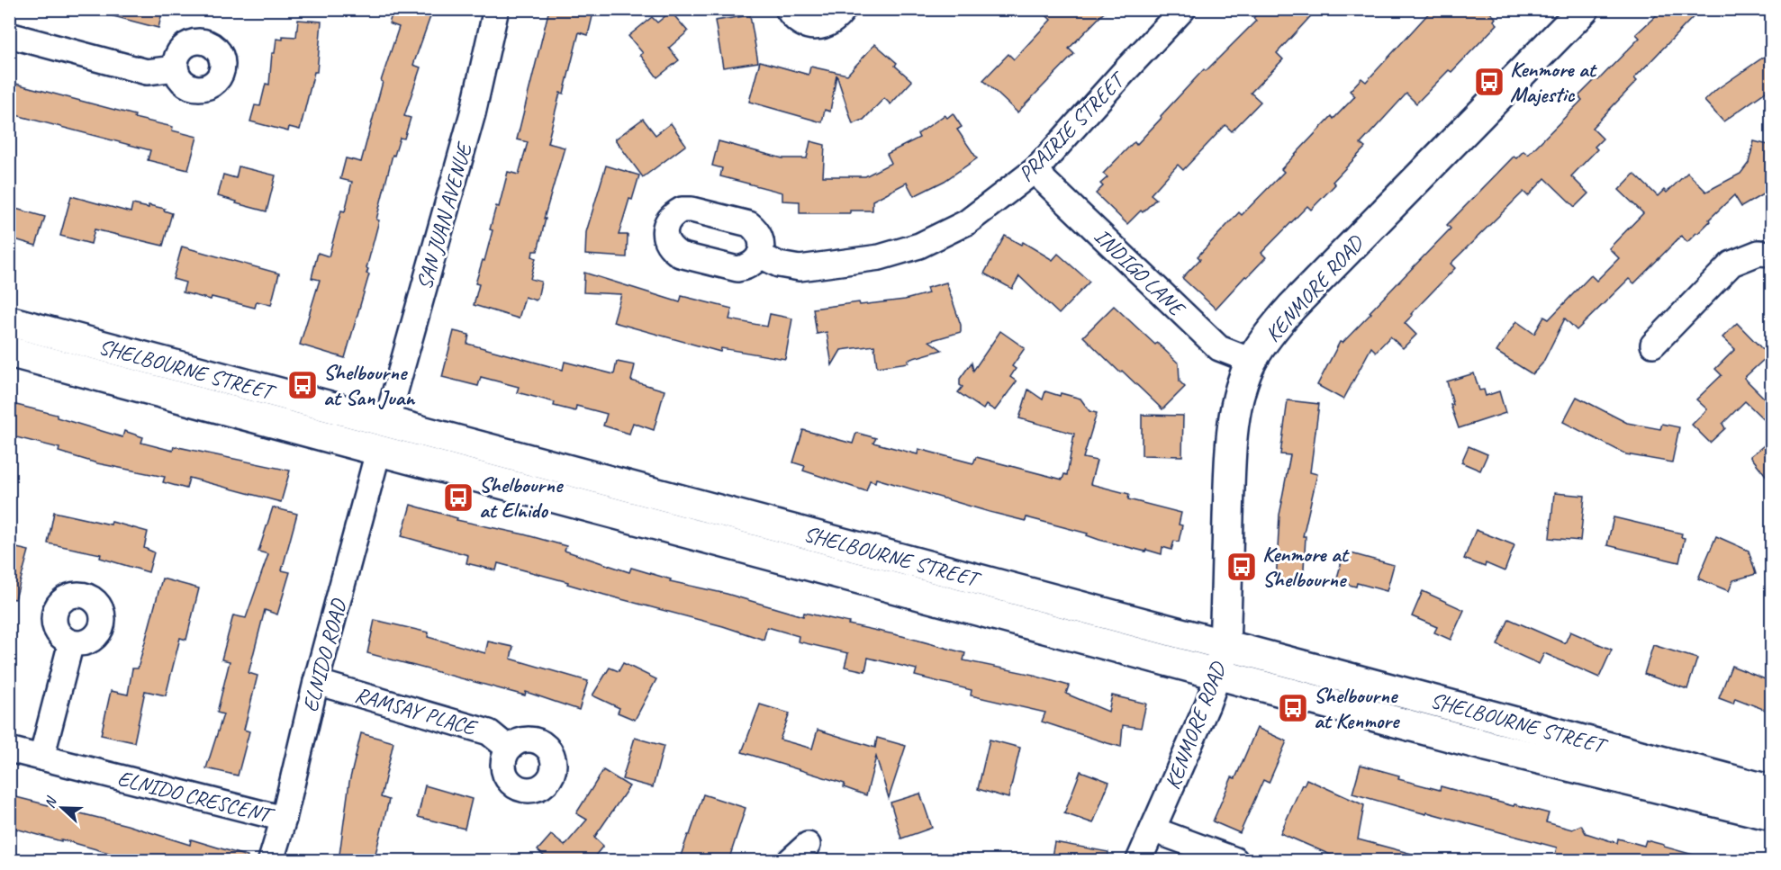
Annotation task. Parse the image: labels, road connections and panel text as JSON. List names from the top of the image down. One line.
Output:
{"streets":{"main road":["KENMORE ROAD","SHELBOURNE STREET"],"street":["PRAIRIE STREET","SAN JUAN AVENUE","INDIGO LANE","ELNIDO ROAD","RAMSAY PLACE","ELNIDO CRESCENT"]},"crossings":[["PRAIRIE STREET","INDIGO LANE"],["SAN JUAN AVENUE","SHELBOURNE STREET"],["INDIGO LANE","KENMORE ROAD"],["KENMORE ROAD","SHELBOURNE STREET"],["SHELBOURNE STREET","ELNIDO ROAD"],["ELNIDO ROAD","RAMSAY PLACE"],["ELNIDO ROAD","ELNIDO CRESCENT"]],"places":{"bus stop":["Kenmore at Majestic","Shelbourne at San Juan","Shelbourne at Elnido","Kenmore at Shelbourne","Shelbourne at Kenmore"]},"north":"left"}
